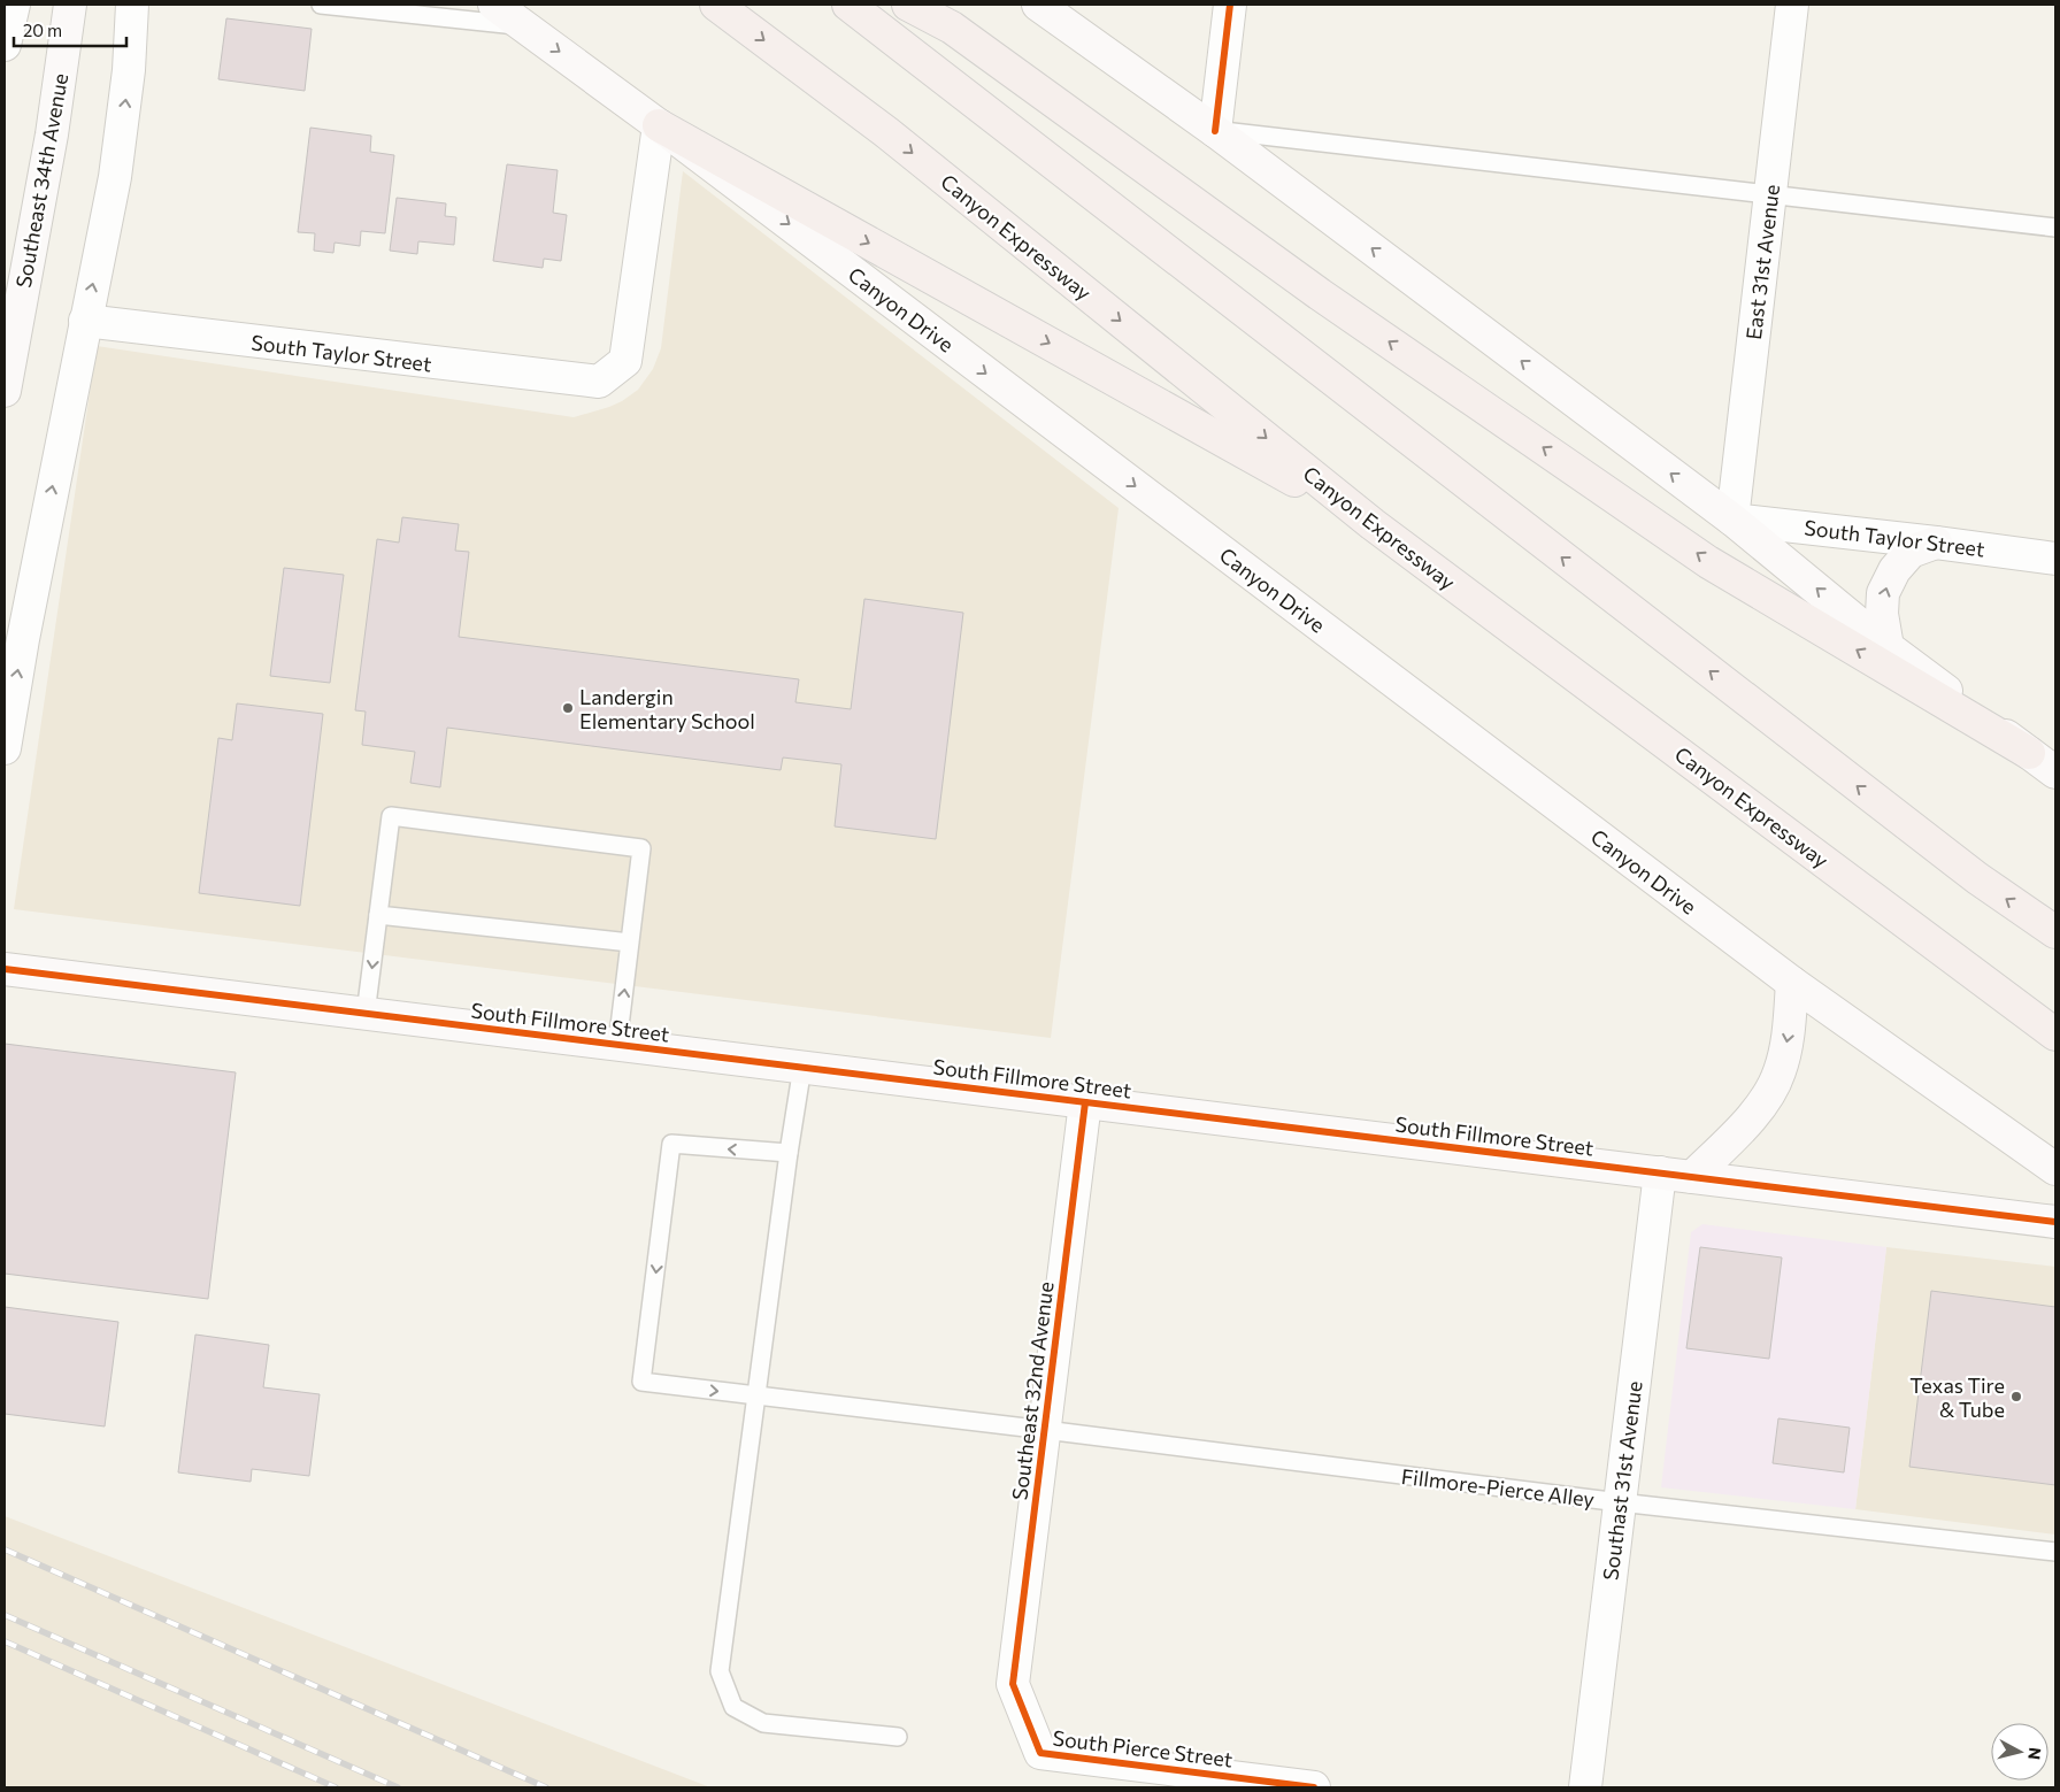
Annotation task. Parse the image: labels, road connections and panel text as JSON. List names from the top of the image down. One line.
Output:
{"streets":{"highway":["Canyon Expressway"],"main road":["Southeast 34th Avenue","Canyon Drive","South Fillmore Street"],"street":["East 31st Avenue","South Taylor Street","Southeast 32nd Avenue","Southast 31st Avenue","South Pierce Street"],"lane":["Fillmore-Pierce Alley"]},"crossings":[["East 31st Avenue","South Taylor Street"],["Canyon Drive","South Taylor Street"],["South Fillmore Street","Southeast 32nd Avenue"],["South Fillmore Street","Southast 31st Avenue"],["Southeast 32nd Avenue","Fillmore-Pierce Alley"],["Southeast 32nd Avenue","South Pierce Street"],["Southast 31st Avenue","Fillmore-Pierce Alley"]],"one_way":["Canyon Drive"],"places":["Landergin Elementary School","Texas Tire & Tube"],"scale_bar":"20 m","north":"right"}
